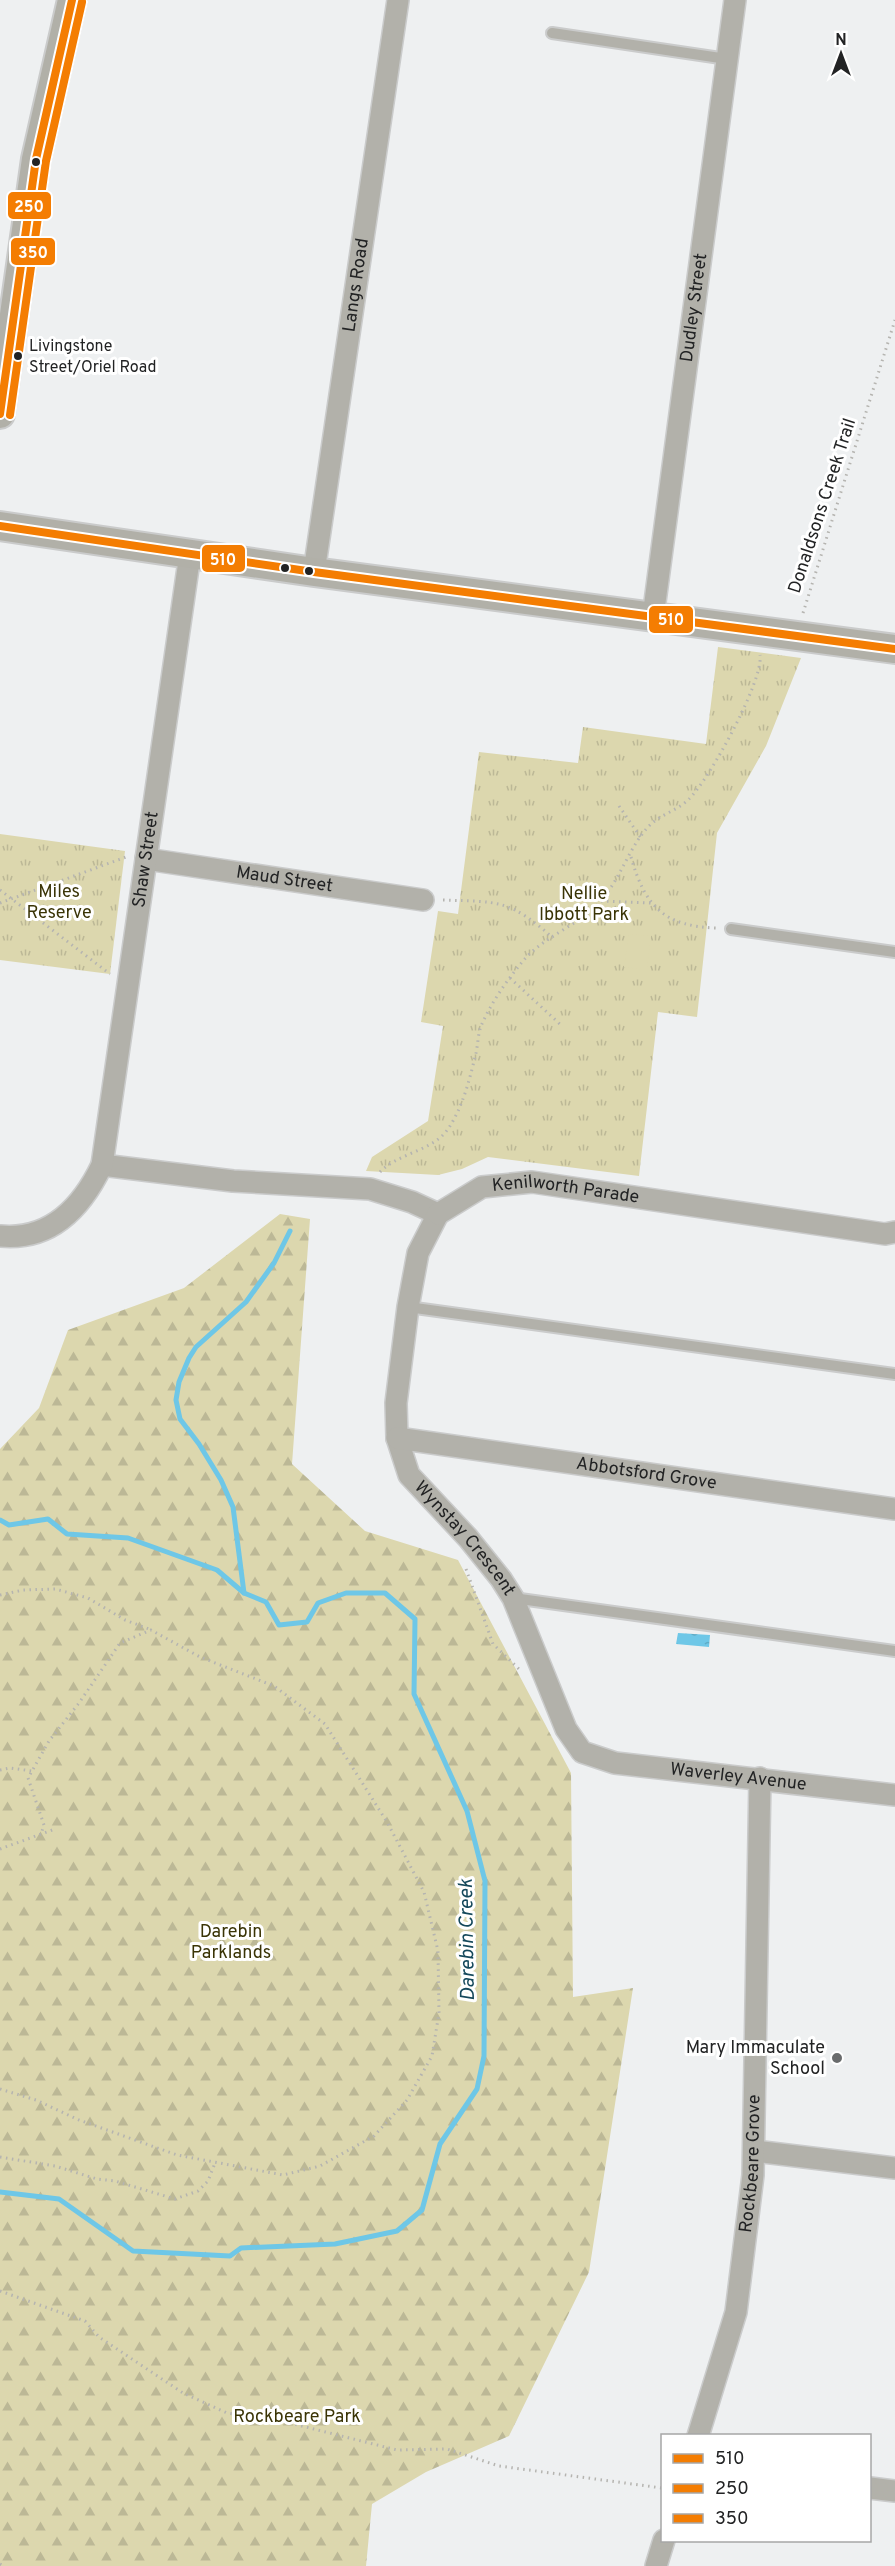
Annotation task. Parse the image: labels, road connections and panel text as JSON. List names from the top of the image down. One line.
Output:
{"streets":{"street":["Langs Road","Dudley Street","Shaw Street","Maud Street","Kenilworth Parade","Abbotsford Grove","Wynstay Crescent","Waverley Avenue","Rockbeare Grove"],"path":["Donaldsons Creek Trail"]},"crossings":[["Shaw Street","Maud Street"],["Kenilworth Parade","Wynstay Crescent"],["Abbotsford Grove","Wynstay Crescent"],["Wynstay Crescent","Waverley Avenue"],["Waverley Avenue","Rockbeare Grove"]],"water":["Darebin Creek"],"parks":["Miles Reserve","Nellie Ibbott Park","Darebin Parklands","Rockbeare Park"],"places":["Livingstone Street/Oriel Road","Mary Immaculate School"],"lines":["transit line 250","transit line 350","transit line 510"],"legend":["510","250","350"],"north":"top"}
